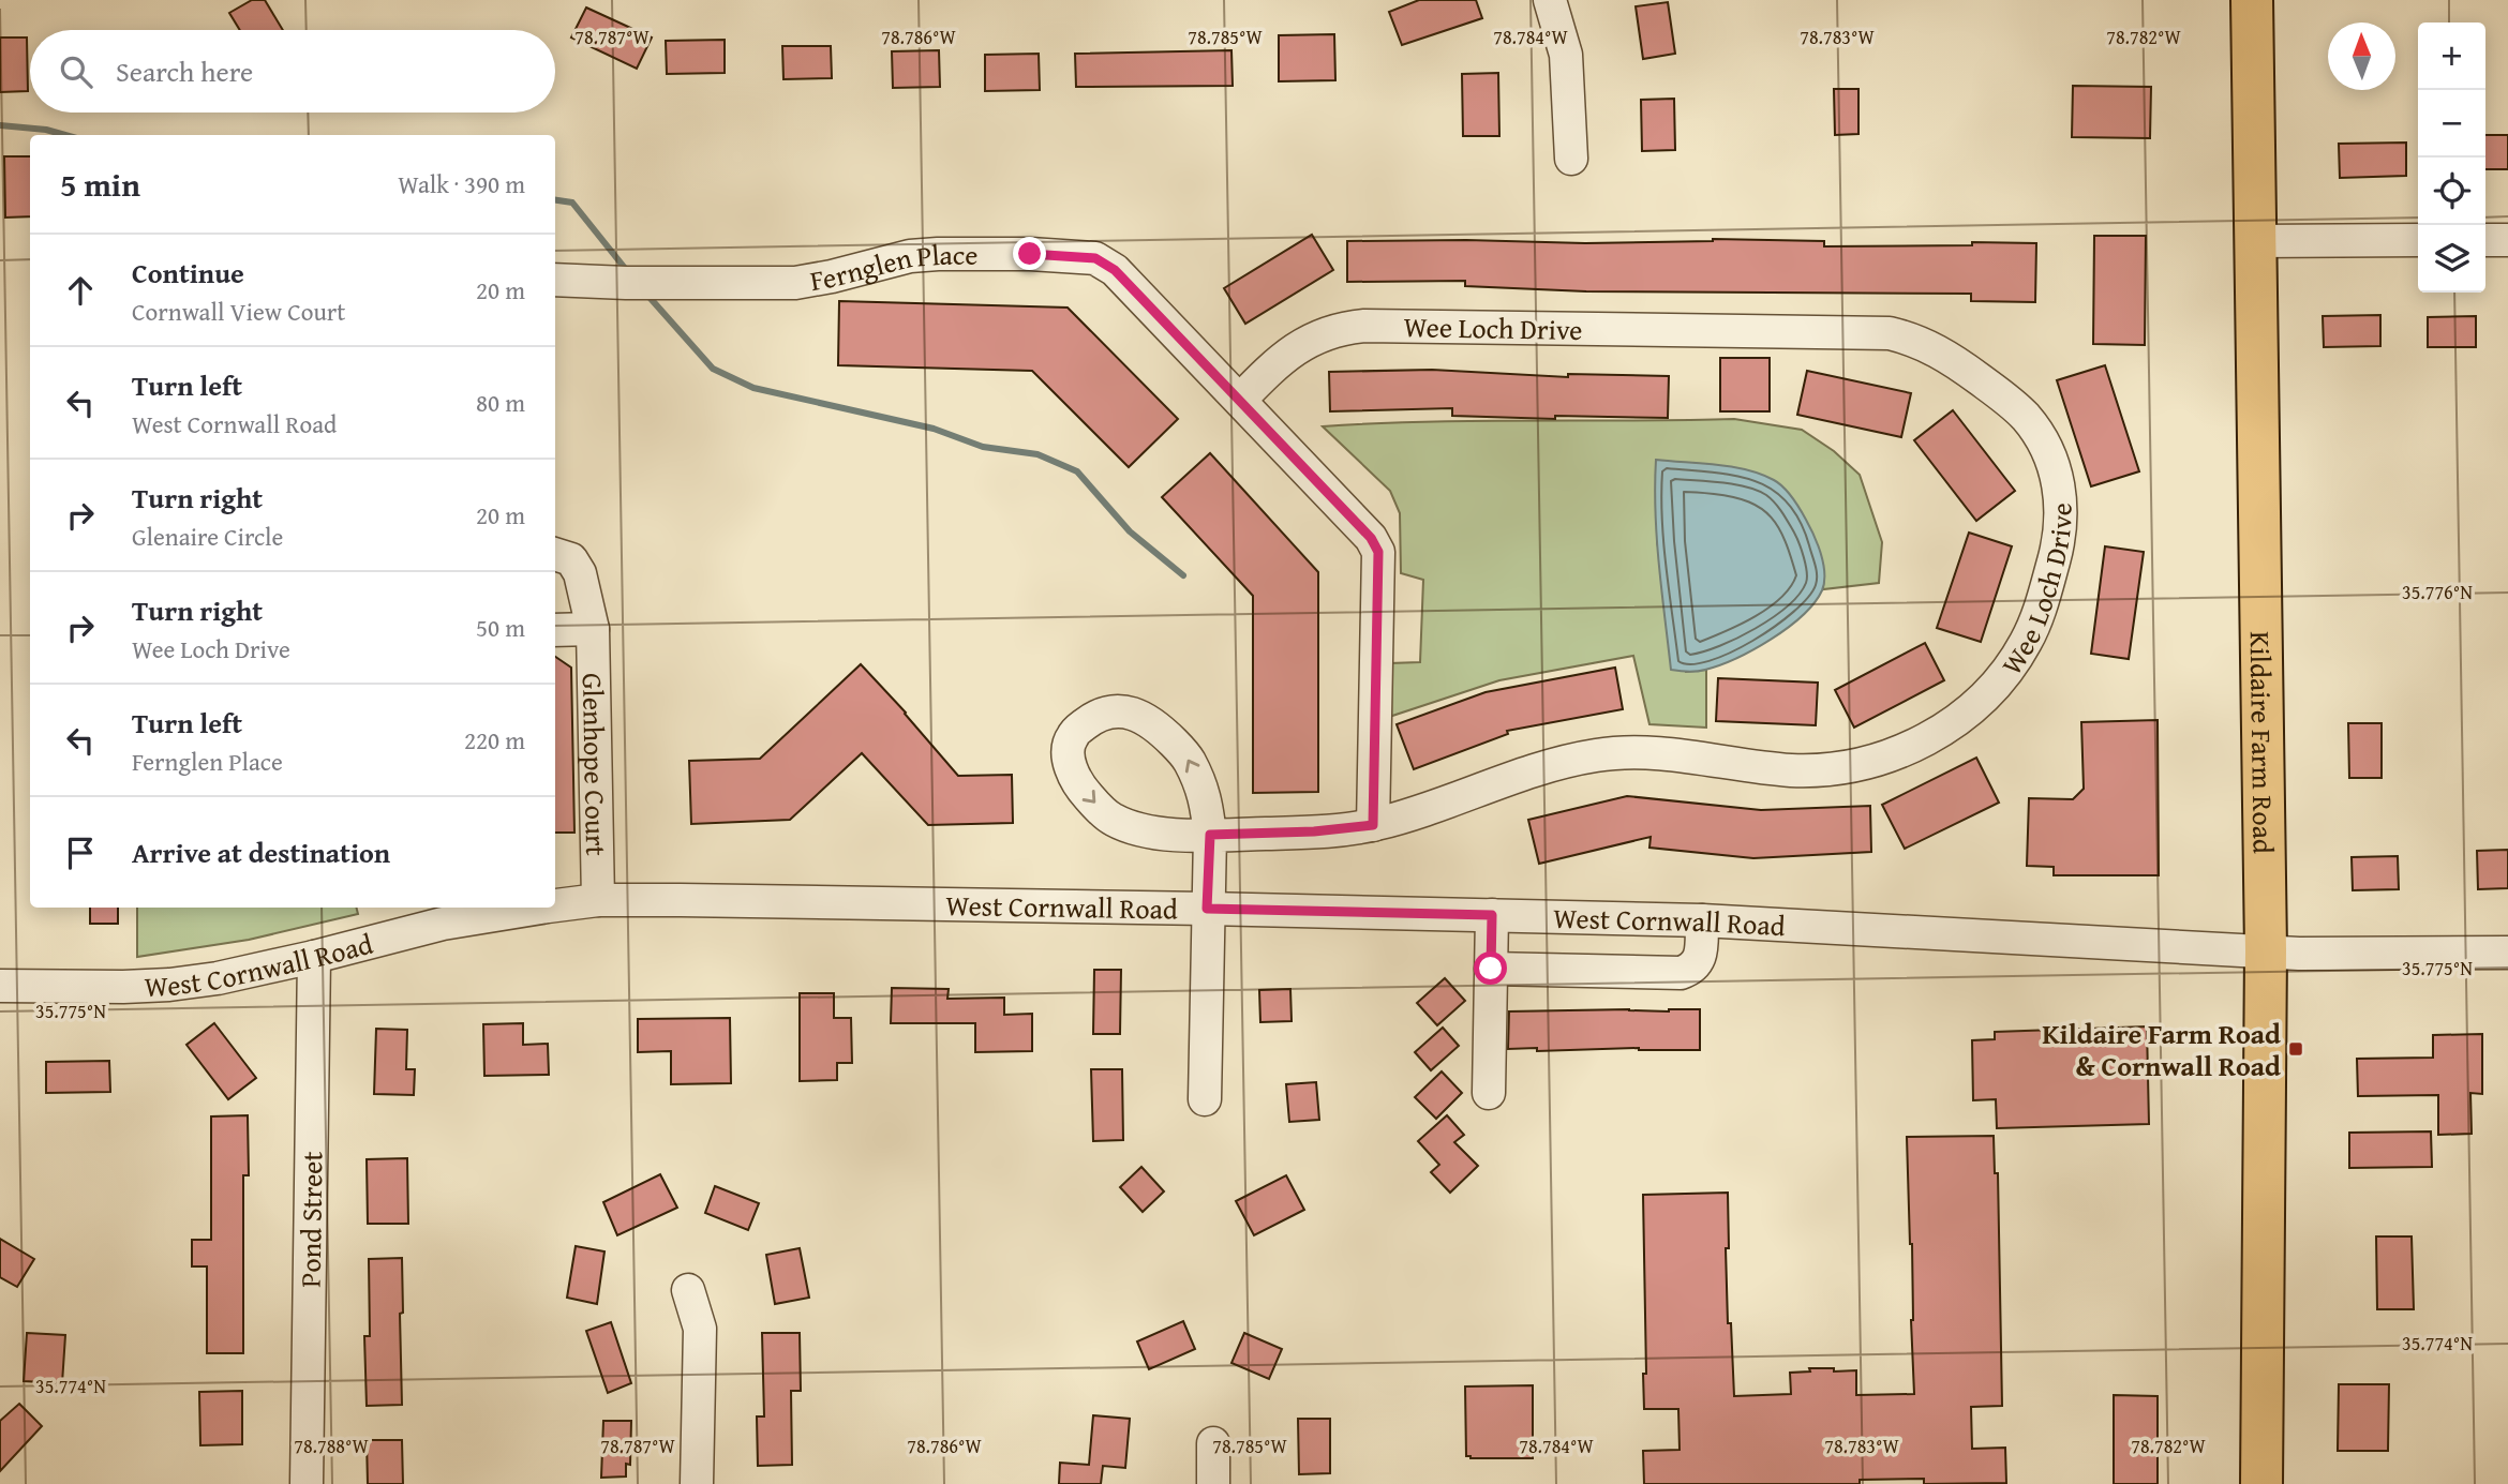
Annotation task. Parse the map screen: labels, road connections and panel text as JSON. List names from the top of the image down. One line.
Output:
{"streets":{"main road":["Kildaire Farm Road"],"street":["Fernglen Place","Wee Loch Drive","Glenhope Court","West Cornwall Road","Pond Street"]},"crossings":[["Fernglen Place","Wee Loch Drive"],["Kildaire Farm Road","West Cornwall Road"],["Glenhope Court","West Cornwall Road"],["West Cornwall Road","Pond Street"]],"places":{"transit":["Kildaire Farm Road & Cornwall Road"]},"north":"top","page":{"map_buttons":["+","−"],"search":"Search here","heading":["5 min","Walk · 390 m"],"list":[["Continue","Cornwall View Court","20 m"],["Turn left","West Cornwall Road","80 m"],["Turn right","Glenaire Circle","20 m"],["Turn right","Wee Loch Drive","50 m"],["Turn left","Fernglen Place","220 m"],"Arrive at destination"]},"coordinates":["78.787°W","78.786°W","78.785°W","78.784°W","78.783°W","78.782°W","35.776°N","35.775°N","35.774°N","78.788°W"]}
